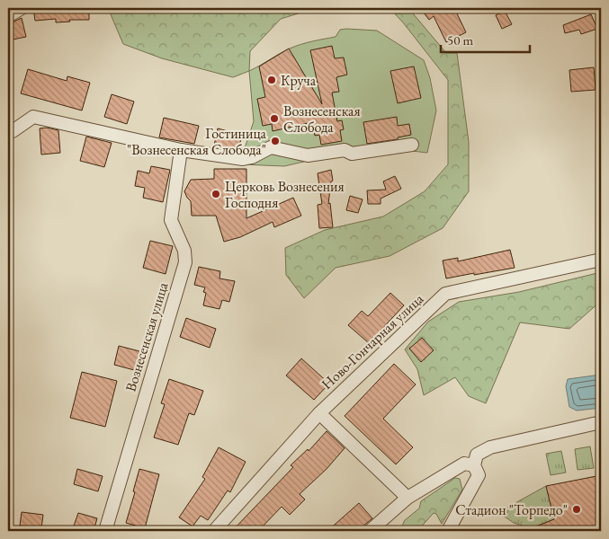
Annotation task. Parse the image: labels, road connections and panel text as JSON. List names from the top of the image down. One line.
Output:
{"streets":{"street":["Вознесенская улица","Ново-Гончарная улица"]},"places":["Круча","Вознесенская Слобода","Гостиница \"Вознесенская Слобода\"","Церковь Вознесения Господня","Стадион \"Торпедо\""],"scale_bar":"50 m"}
